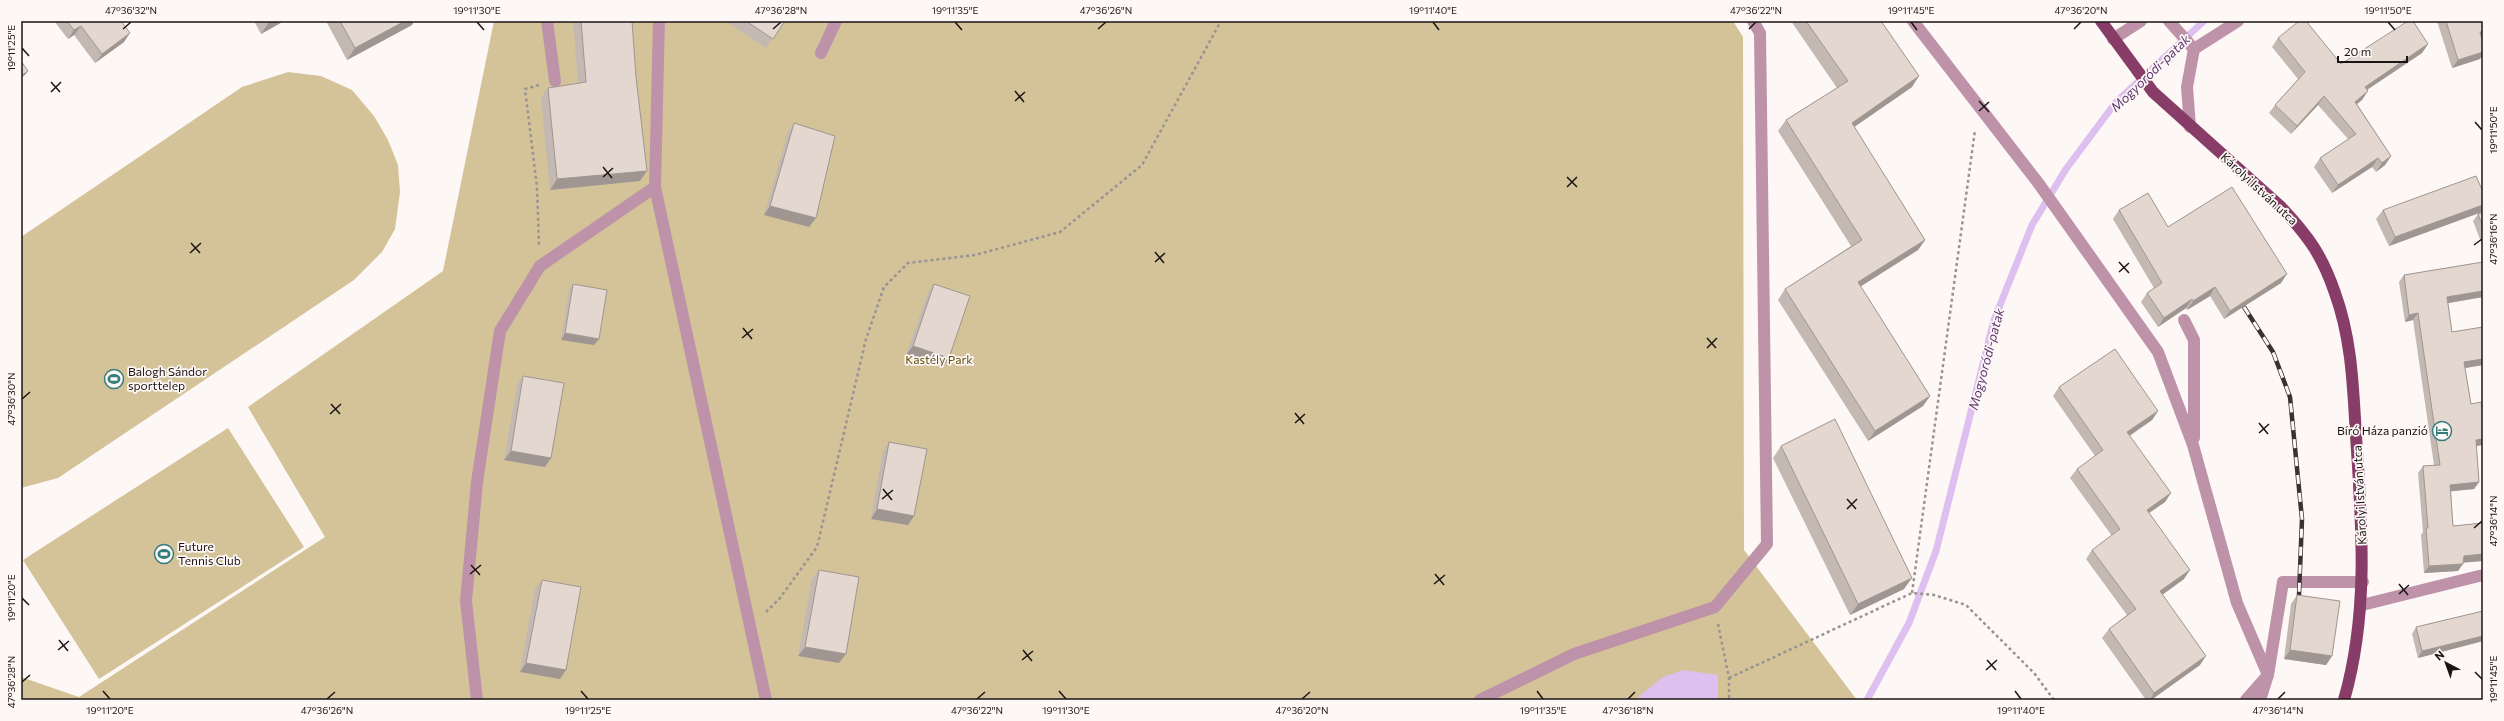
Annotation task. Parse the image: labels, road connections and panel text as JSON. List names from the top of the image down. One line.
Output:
{"streets":{"main road":["Károlyi István utca"]},"water":["Mogyoródi-patak"],"parks":["Kastély Park"],"places":{"sports":["Balogh Sándor sporttelep","Future Tennis Club"],"hotel":["Bíró Háza panzió"]},"scale_bar":"20 m","north":"top left","coordinates":["47°36'32\"N","19°11'30\"E","47°36'28\"N","19°11'35\"E","47°36'26\"N","19°11'40\"E","47°36'22\"N","19°11'45\"E","47°36'20\"N","19°11'50\"E","19°11'25\"E","47°36'16\"N","47°36'30\"N","47°36'14\"N","19°11'20\"E","47°36'18\"N"]}
